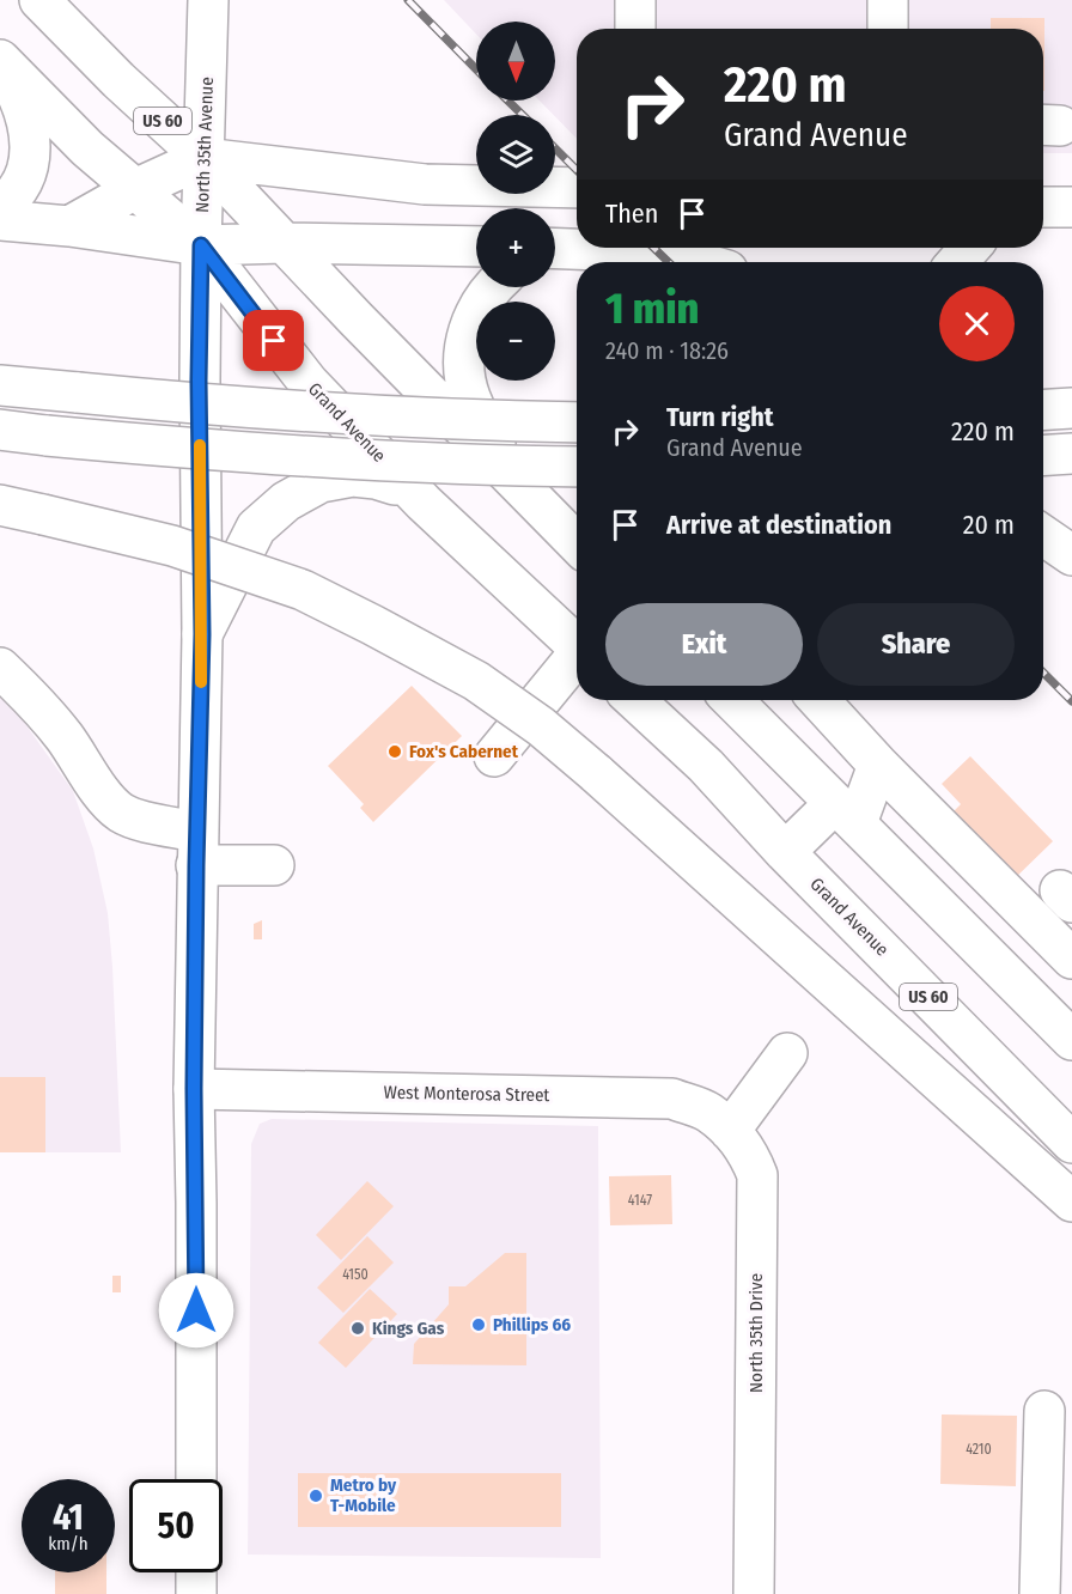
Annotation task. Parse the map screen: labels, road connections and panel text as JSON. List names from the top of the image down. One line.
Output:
{"streets":{"main road":["US 60","North 35th Avenue","Grand Avenue","West Monterosa Street","North 35th Drive"]},"crossings":[["US 60","North 35th Avenue"],["North 35th Avenue","Grand Avenue"],["North 35th Avenue","West Monterosa Street"],["West Monterosa Street","North 35th Drive"]],"places":["Fox's Cabernet","Phillips 66","Kings Gas","Metro by T-Mobile"],"house_numbers":["4147","4150","4210"],"north":"bottom","page":{"map_buttons":["+","−"],"turn":["220 m","Grand Avenue"],"then":"Then","heading":["1 min","240 m · 18:26"],"list":[{"name":"Turn right","note":"Grand Avenue","value":"220 m"},{"name":"Arrive at destination","value":"20 m"}],"buttons":["Exit","Share"],"speed":"41 km/h","limit":"50"}}
